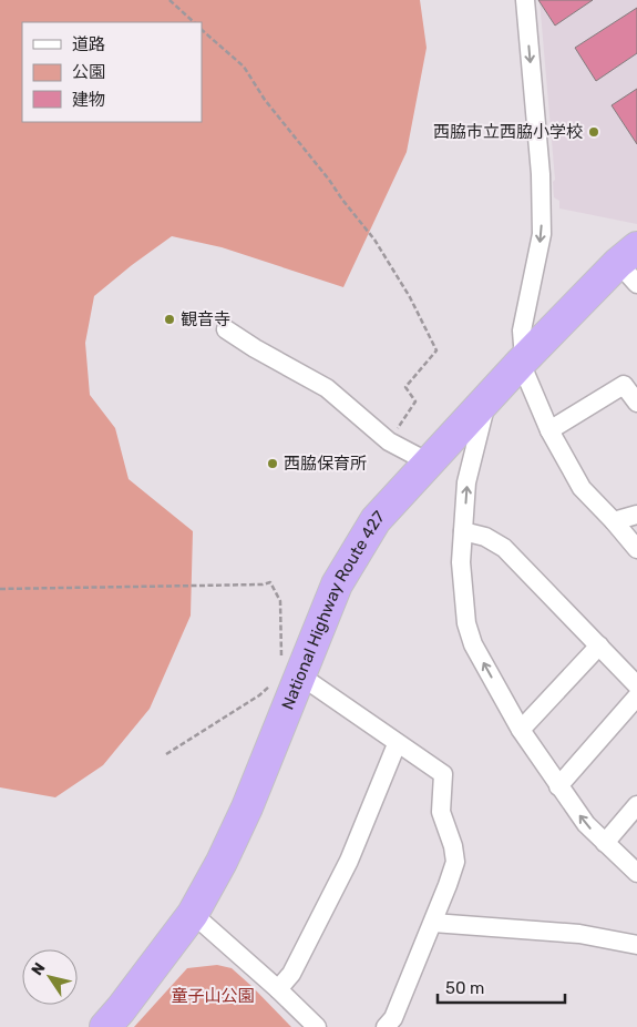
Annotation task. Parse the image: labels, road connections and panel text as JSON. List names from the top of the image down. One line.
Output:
{"streets":{"highway":["National Highway Route 427"]},"parks":["童子山公園"],"places":["西脇市立西脇小学校","観音寺","西脇保育所"],"legend":["道路","公園","建物"],"scale_bar":"50 m","north":"top left"}
